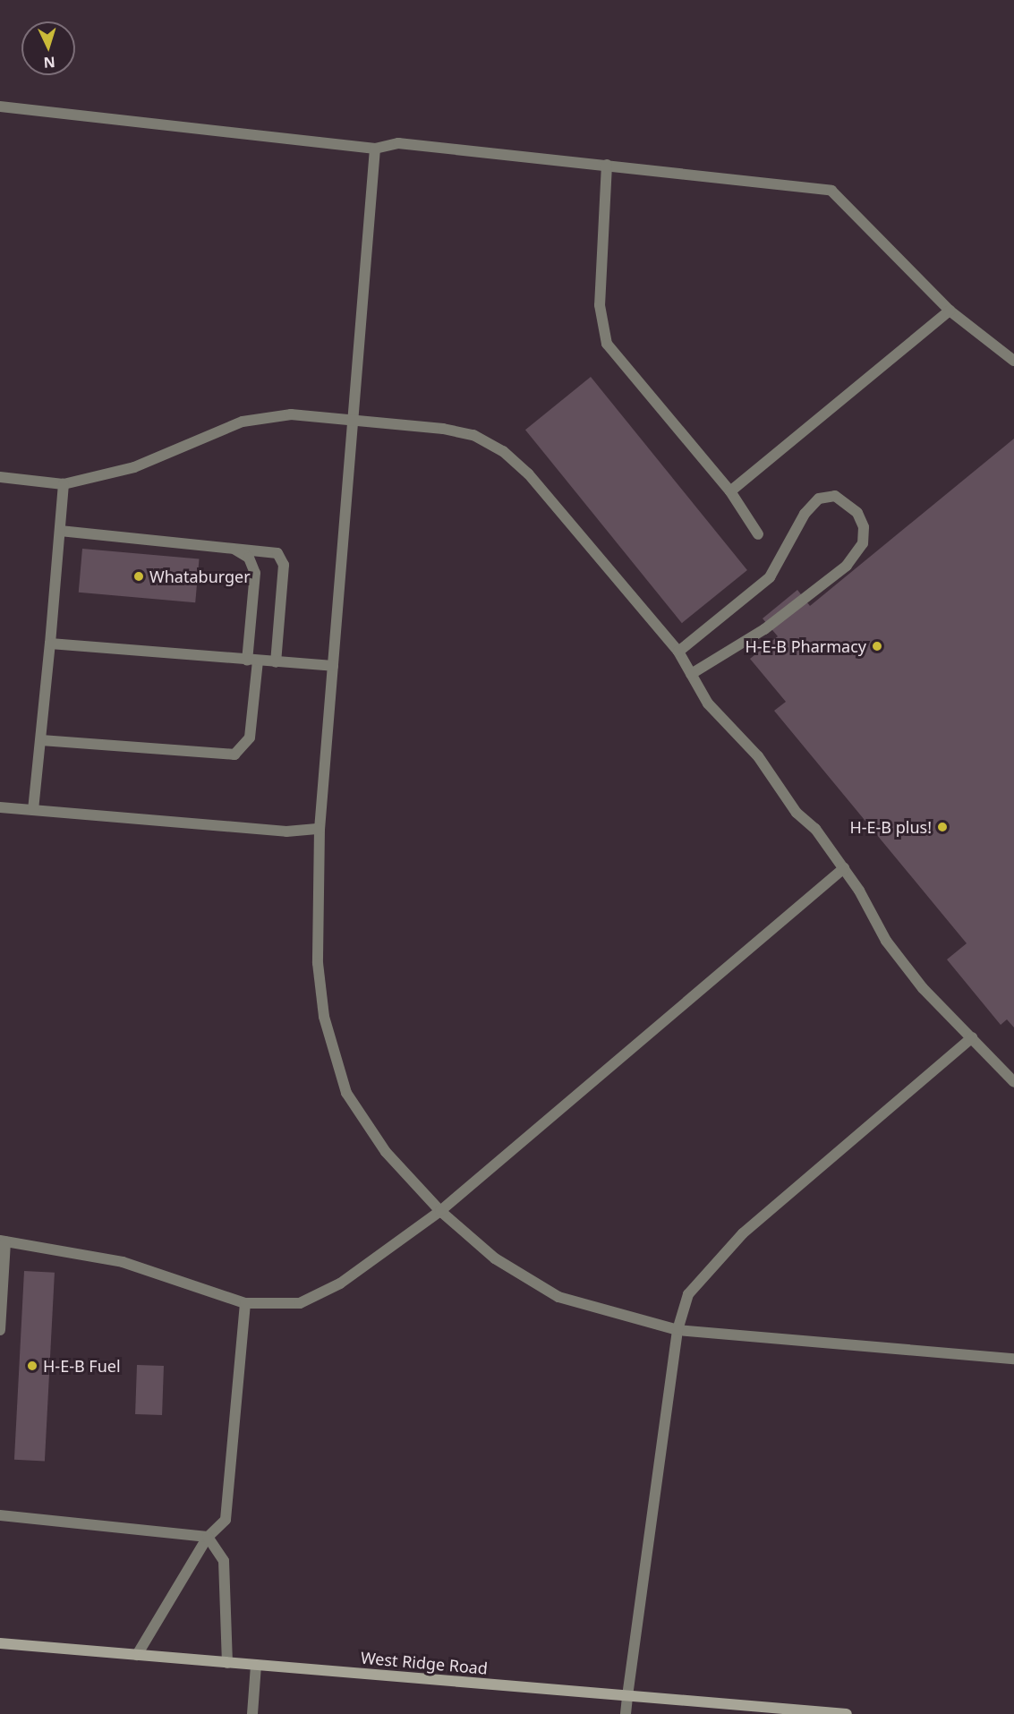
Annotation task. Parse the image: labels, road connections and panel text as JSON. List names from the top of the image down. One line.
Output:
{"streets":{"main road":["West Ridge Road"]},"places":["Whataburger","H-E-B Pharmacy","H-E-B plus!","H-E-B Fuel"],"north":"bottom"}
